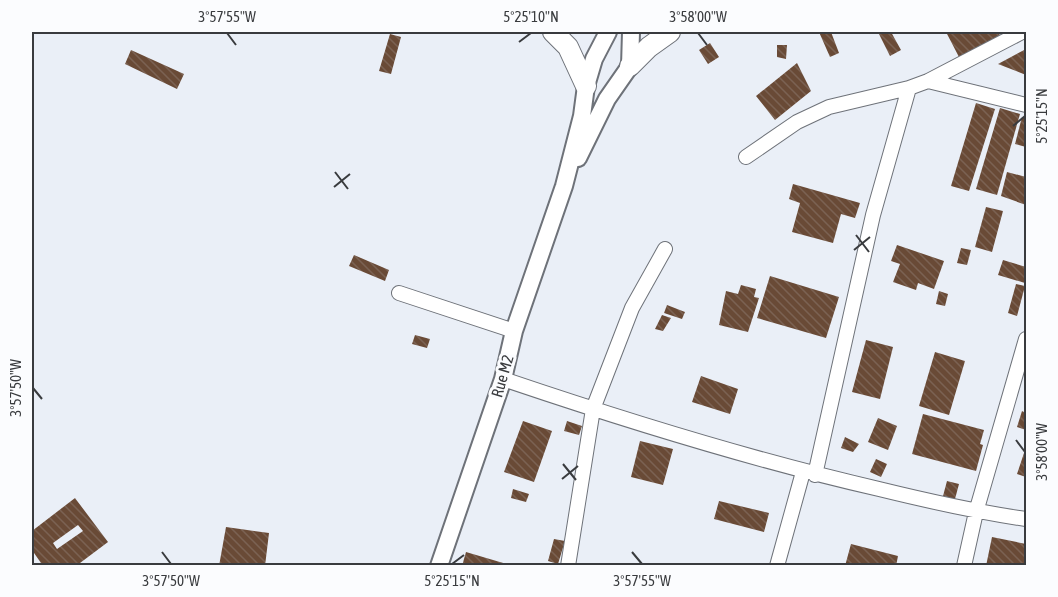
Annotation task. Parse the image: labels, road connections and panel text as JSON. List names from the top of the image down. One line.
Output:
{"streets":{"street":["Rue M2"]},"coordinates":["3°57'55\"W","5°25'10\"N","3°58'00\"W","5°25'15\"N","3°57'50\"W"]}
